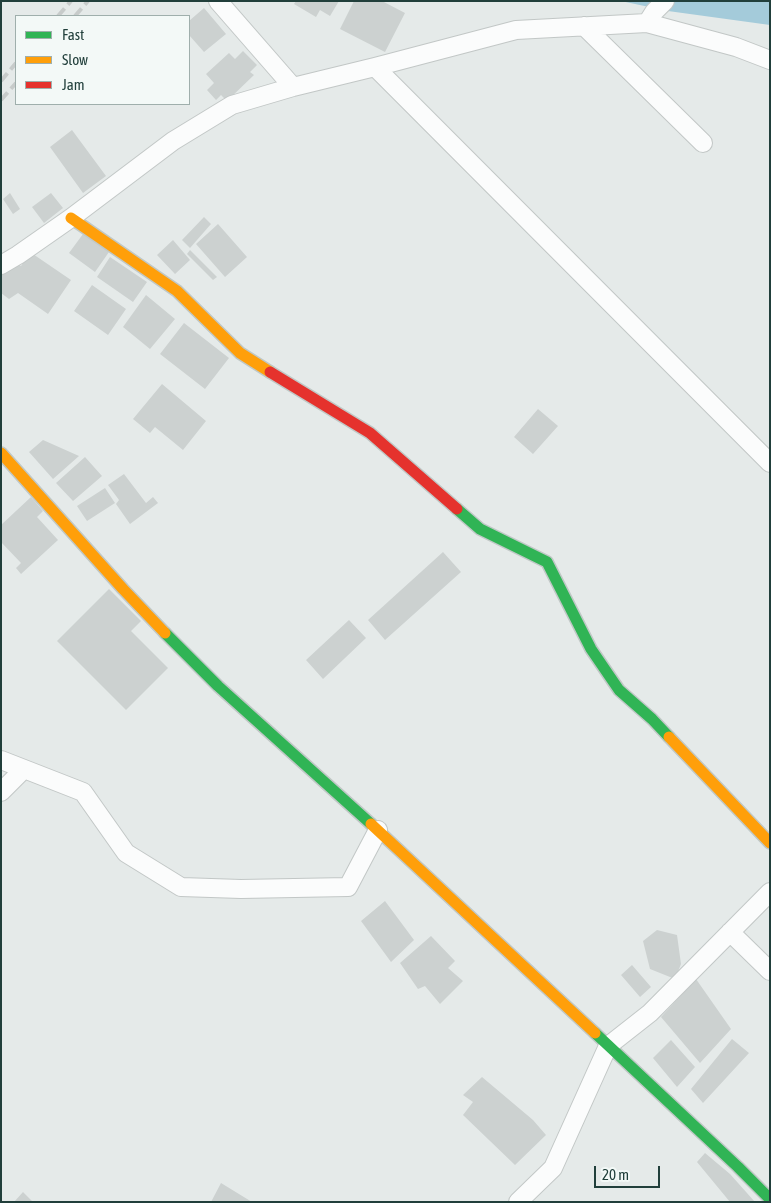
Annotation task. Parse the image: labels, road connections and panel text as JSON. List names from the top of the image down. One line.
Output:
{"legend":["Fast","Slow","Jam"],"scale_bar":"20 m"}
